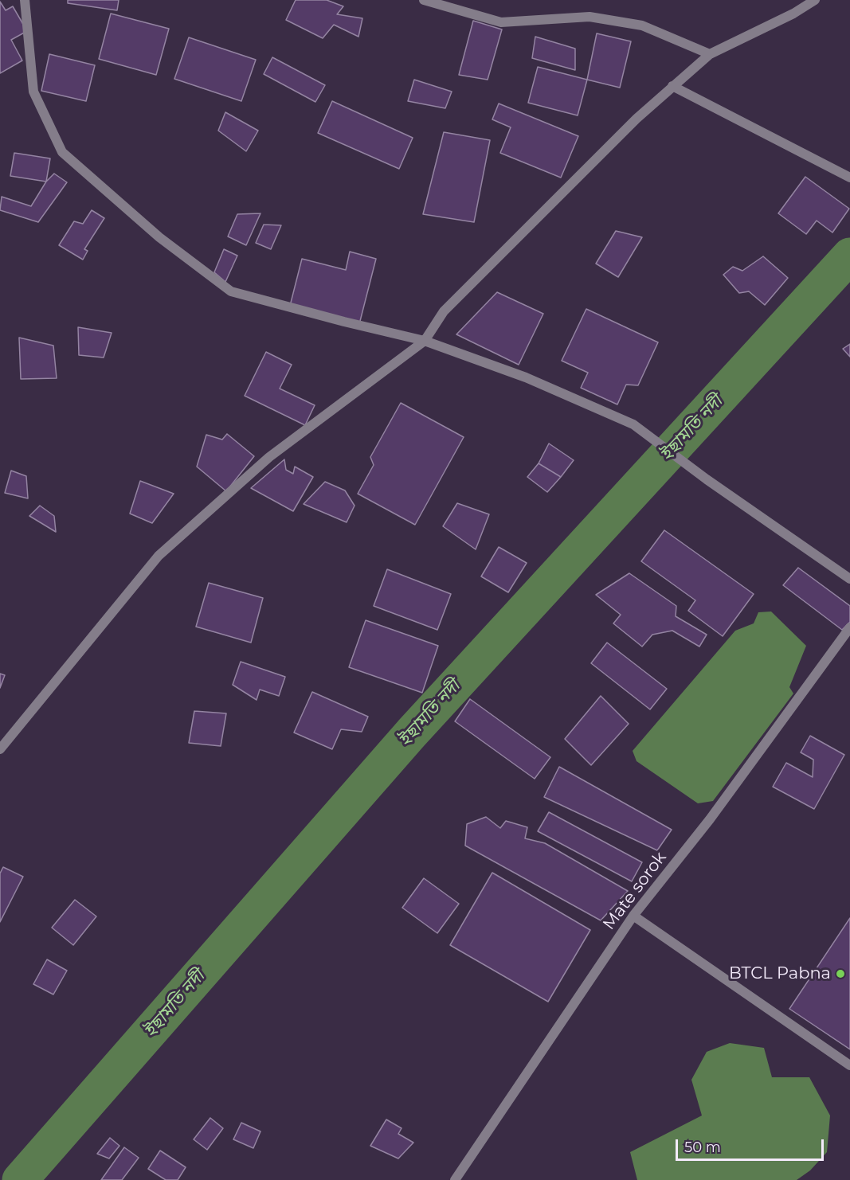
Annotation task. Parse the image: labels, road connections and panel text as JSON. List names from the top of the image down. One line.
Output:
{"streets":{"street":["Mate sorok"]},"water":["ইছামতি নদী"],"places":["BTCL Pabna"],"scale_bar":"50 m"}
